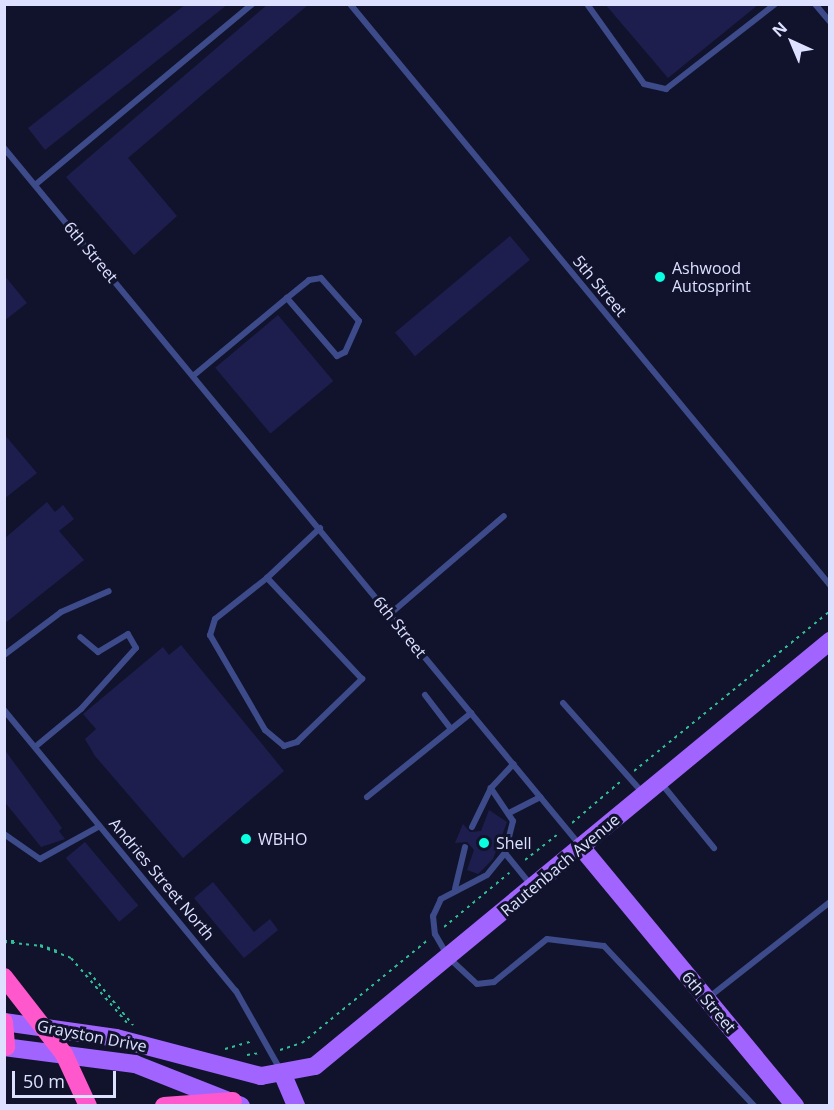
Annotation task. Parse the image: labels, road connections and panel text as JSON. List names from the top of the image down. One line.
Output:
{"streets":{"main road":["6th Street","Rautenbach Avenue","Grayston Drive"],"lane":["5th Street","Andries Street North"]},"crossings":[["6th Street","Rautenbach Avenue"],["Rautenbach Avenue","Andries Street North"],["Rautenbach Avenue","Grayston Drive"],["Andries Street North","Grayston Drive"]],"places":["Ashwood Autosprint","WBHO","Shell"],"scale_bar":"50 m","north":"top left"}
